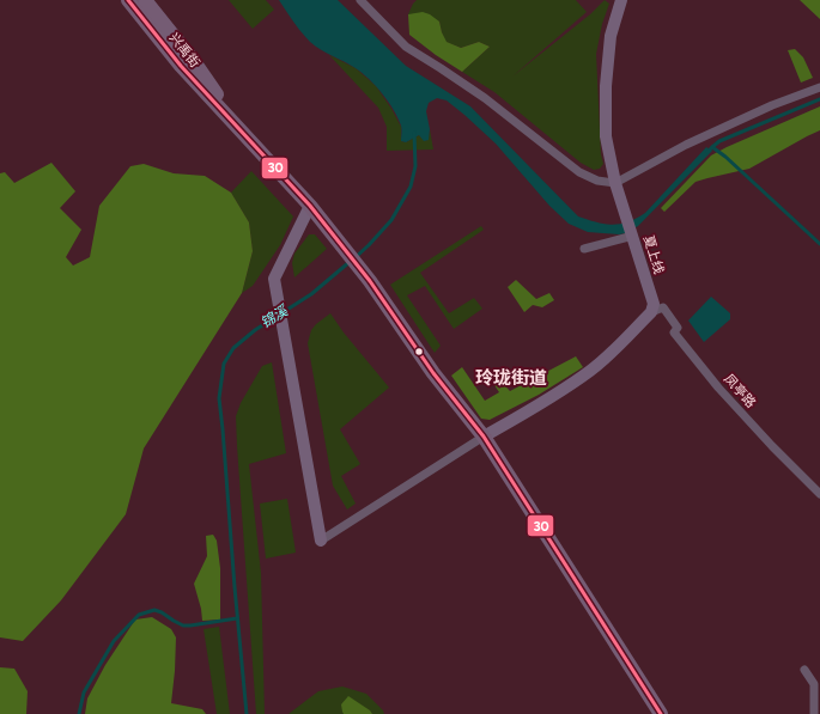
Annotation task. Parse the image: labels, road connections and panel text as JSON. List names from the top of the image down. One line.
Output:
{"streets":{"main road":["兴禹街"],"street":["夏上线","凤亭路"]},"crossings":[["夏上线","凤亭路"]],"districts":["玲珑街道"],"water":["锦溪"],"lines":["transit line 30"]}
